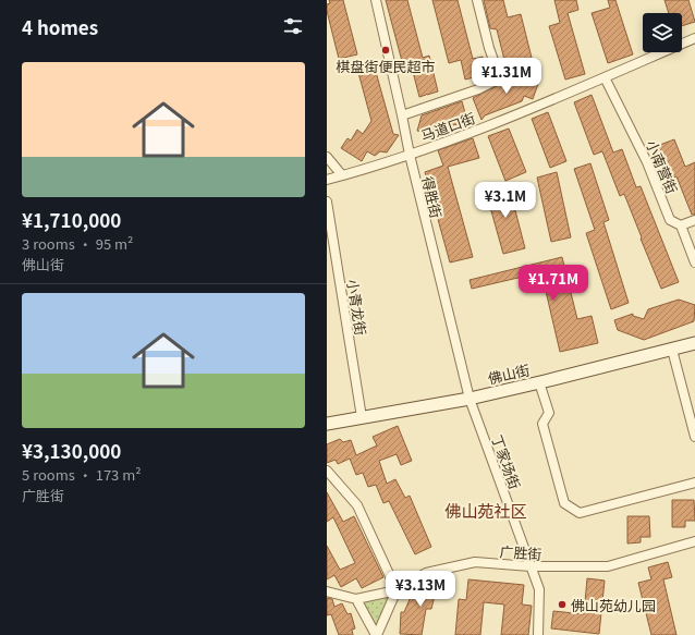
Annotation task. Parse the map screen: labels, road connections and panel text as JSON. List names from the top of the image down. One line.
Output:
{"streets":{"street":["马道口街","小南营街","得胜街","小青龙街","佛山街","丁家场街","广胜街"]},"crossings":[["马道口街","小南营街"],["马道口街","得胜街"],["得胜街","佛山街"],["得胜街","丁家场街"],["小青龙街","佛山街"],["佛山街","丁家场街"],["丁家场街","广胜街"]],"districts":["佛山苑社区"],"places":["棋盘街便民超市","佛山苑幼儿园"],"page":{"heading":"4 homes","list":[{"name":"¥1,710,000","note":"3 rooms · 95 m² · 佛山街"},{"name":"¥3,130,000","note":"5 rooms · 173 m² · 广胜街"}],"price":["¥1.31M","¥3.1M","¥1.71M","¥3.13M"]}}
